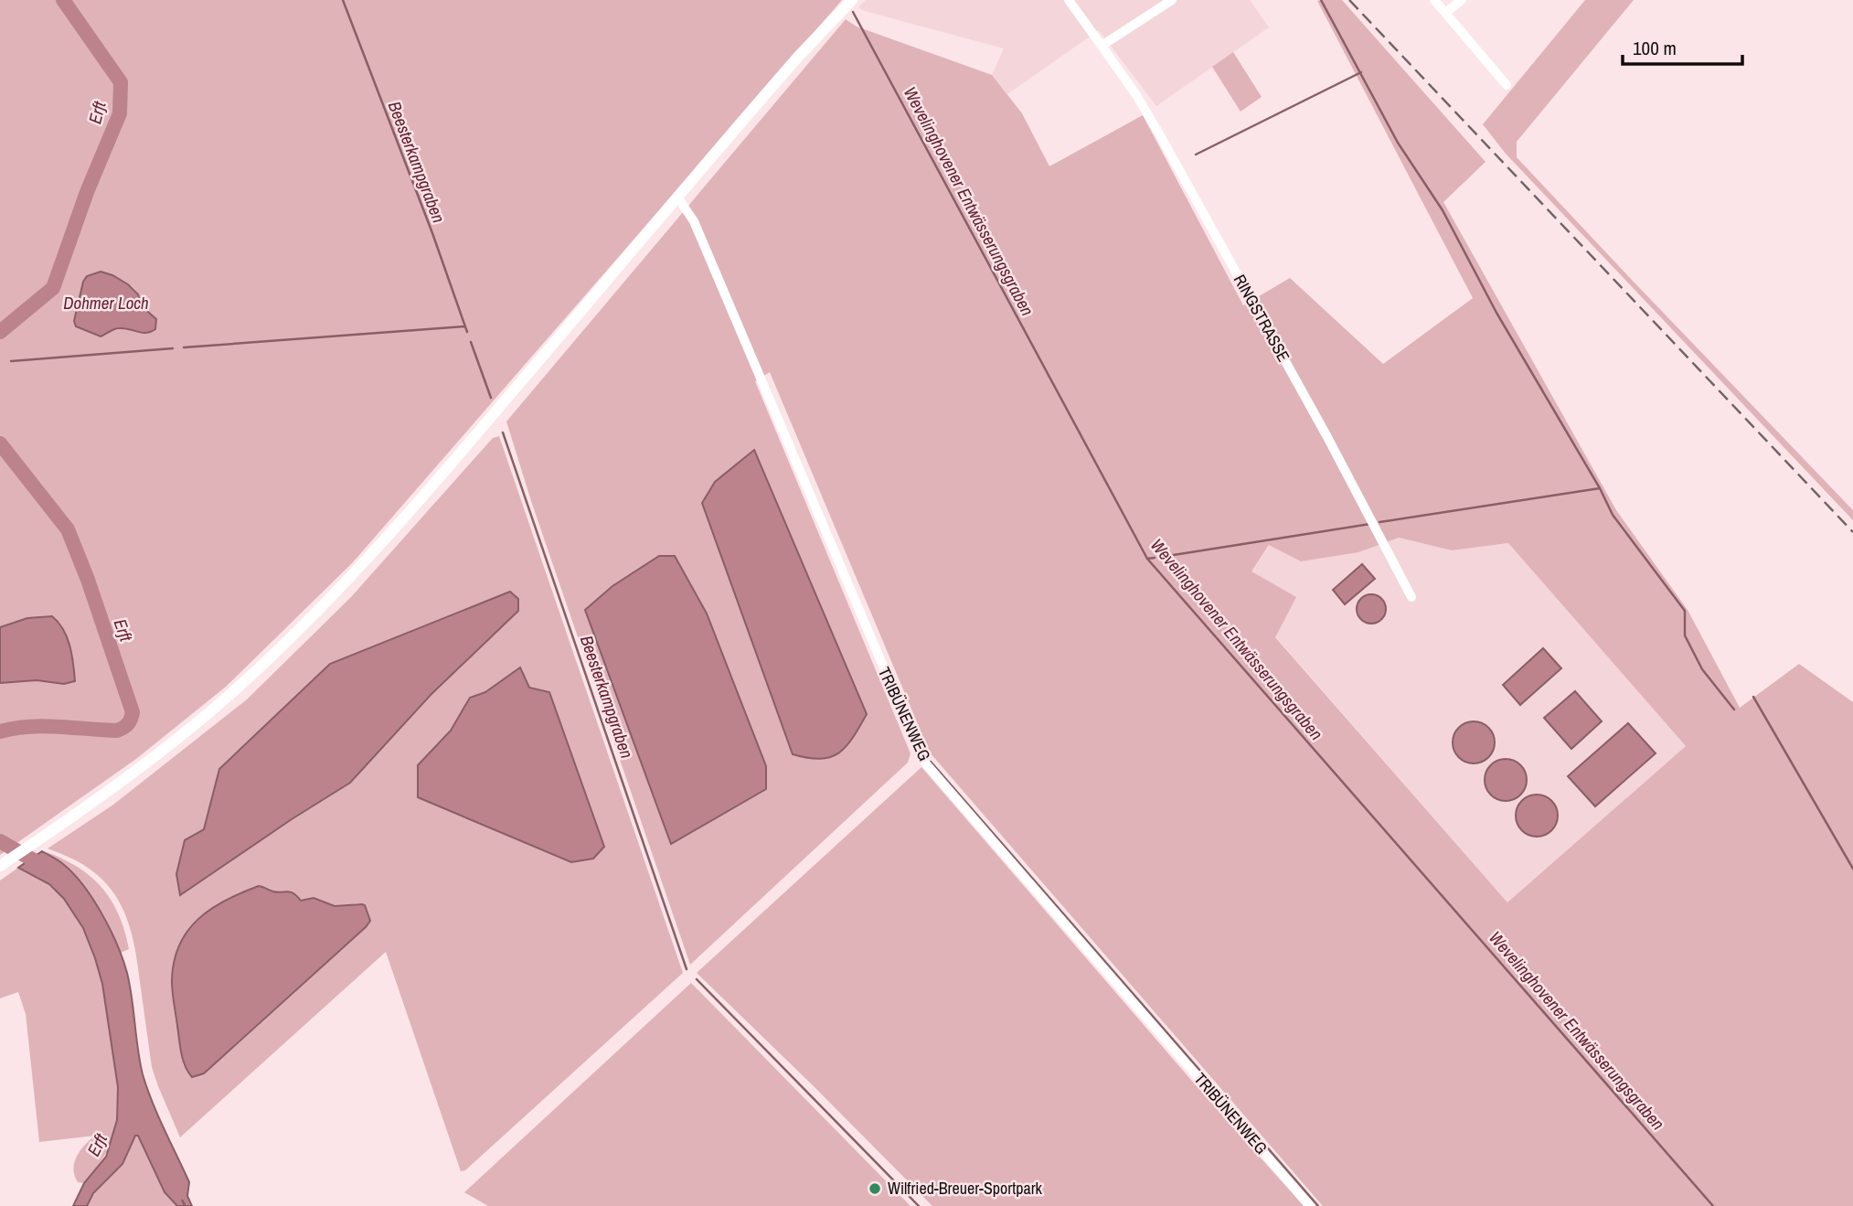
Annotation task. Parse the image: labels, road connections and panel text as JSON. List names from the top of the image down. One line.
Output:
{"streets":{"street":["RINGSTRASSE","TRIBÜNENWEG"]},"water":["Erft","Beesterkampgraben","Wevelinghovener Entwässerungsgraben","Dohmer Loch"],"places":["Wilfried-Breuer-Sportpark"],"scale_bar":"100 m"}
